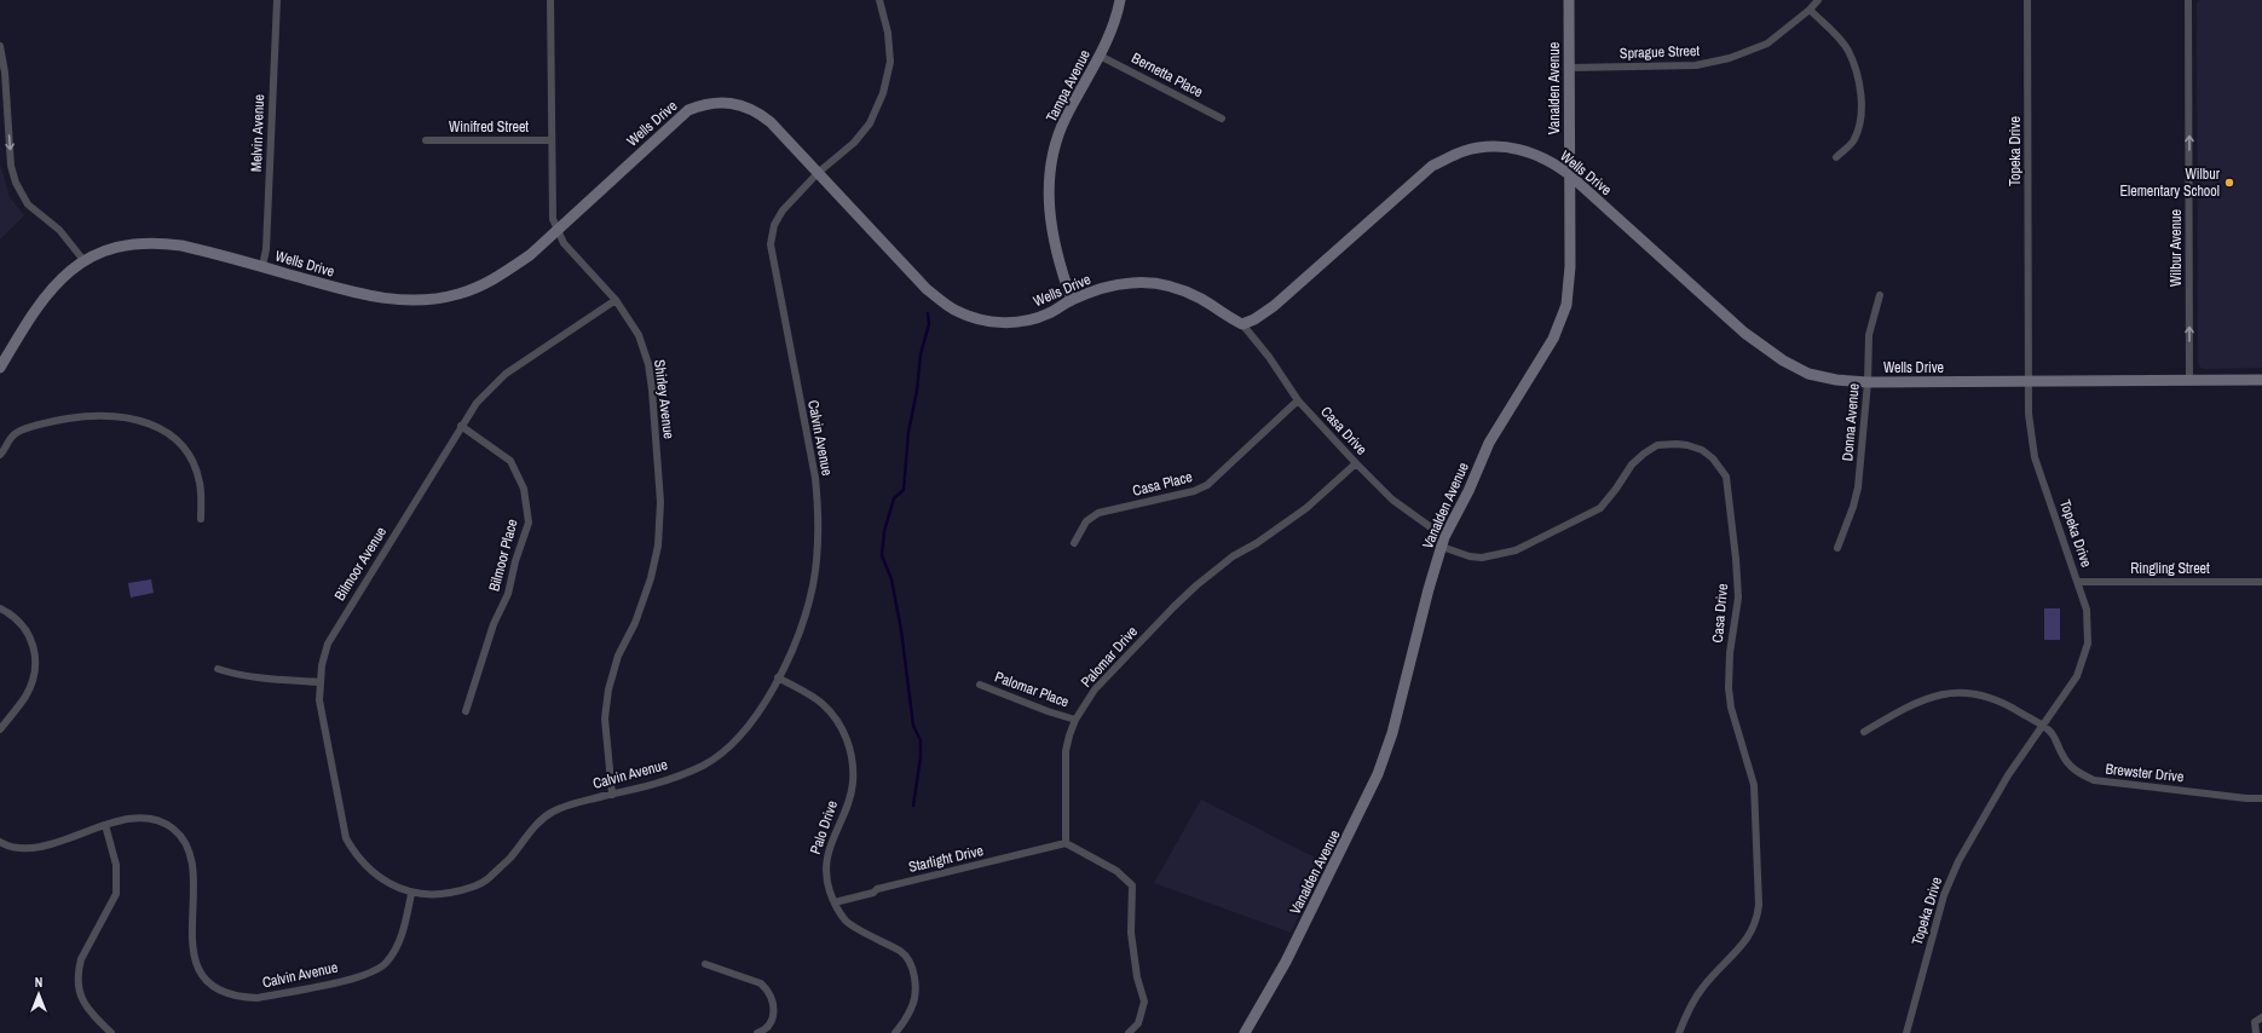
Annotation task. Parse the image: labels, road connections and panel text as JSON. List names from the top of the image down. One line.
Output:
{"streets":{"main road":["Tampa Avenue","Vanalden Avenue","Wells Drive"],"street":["Sprague Street","Bernetta Place","Winifred Street","Melvin Avenue","Topeka Drive","Wilbur Avenue","Shirley Avenue","Donna Avenue","Casa Drive","Calvin Avenue","Casa Place","Bilmoor Place","Bilmoor Avenue","Ringling Street","Palomar Drive","Palomar Place","Brewster Drive","Palo Drive","Starlight Drive"]},"crossings":[["Sprague Street","Vanalden Avenue"],["Bernetta Place","Tampa Avenue"],["Tampa Avenue","Wells Drive"],["Vanalden Avenue","Wells Drive"],["Vanalden Avenue","Casa Drive"],["Wells Drive","Melvin Avenue"],["Wells Drive","Topeka Drive"],["Wells Drive","Wilbur Avenue"],["Wells Drive","Shirley Avenue"],["Wells Drive","Donna Avenue"],["Wells Drive","Casa Drive"],["Wells Drive","Calvin Avenue"],["Winifred Street","Shirley Avenue"],["Topeka Drive","Ringling Street"],["Topeka Drive","Brewster Drive"],["Shirley Avenue","Calvin Avenue"],["Shirley Avenue","Bilmoor Avenue"],["Casa Drive","Casa Place"],["Casa Drive","Palomar Drive"],["Calvin Avenue","Bilmoor Avenue"],["Calvin Avenue","Palo Drive"],["Bilmoor Place","Bilmoor Avenue"],["Palomar Drive","Palomar Place"],["Palomar Drive","Starlight Drive"],["Palo Drive","Starlight Drive"]],"one_way":["Wilbur Avenue"],"places":["Wilbur Elementary School"],"north":"top"}
